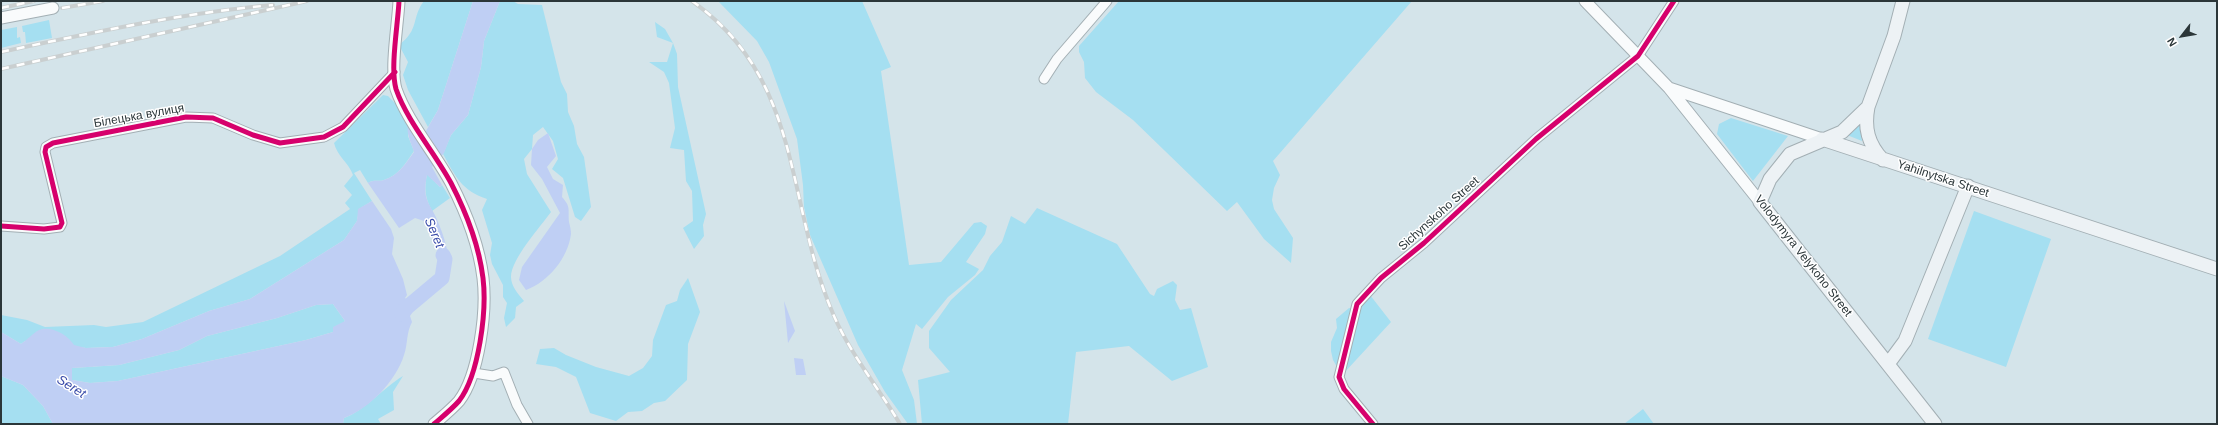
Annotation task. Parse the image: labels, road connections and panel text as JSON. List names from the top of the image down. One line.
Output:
{"streets":{"main road":["Yahilnytska Street","Volodymyra Velykoho Street"],"street":["Білецька вулиця","Sichynskoho Street"]},"crossings":[["Yahilnytska Street","Volodymyra Velykoho Street"],["Sichynskoho Street","Volodymyra Velykoho Street"]],"water":["Seret"],"north":"bottom left"}
